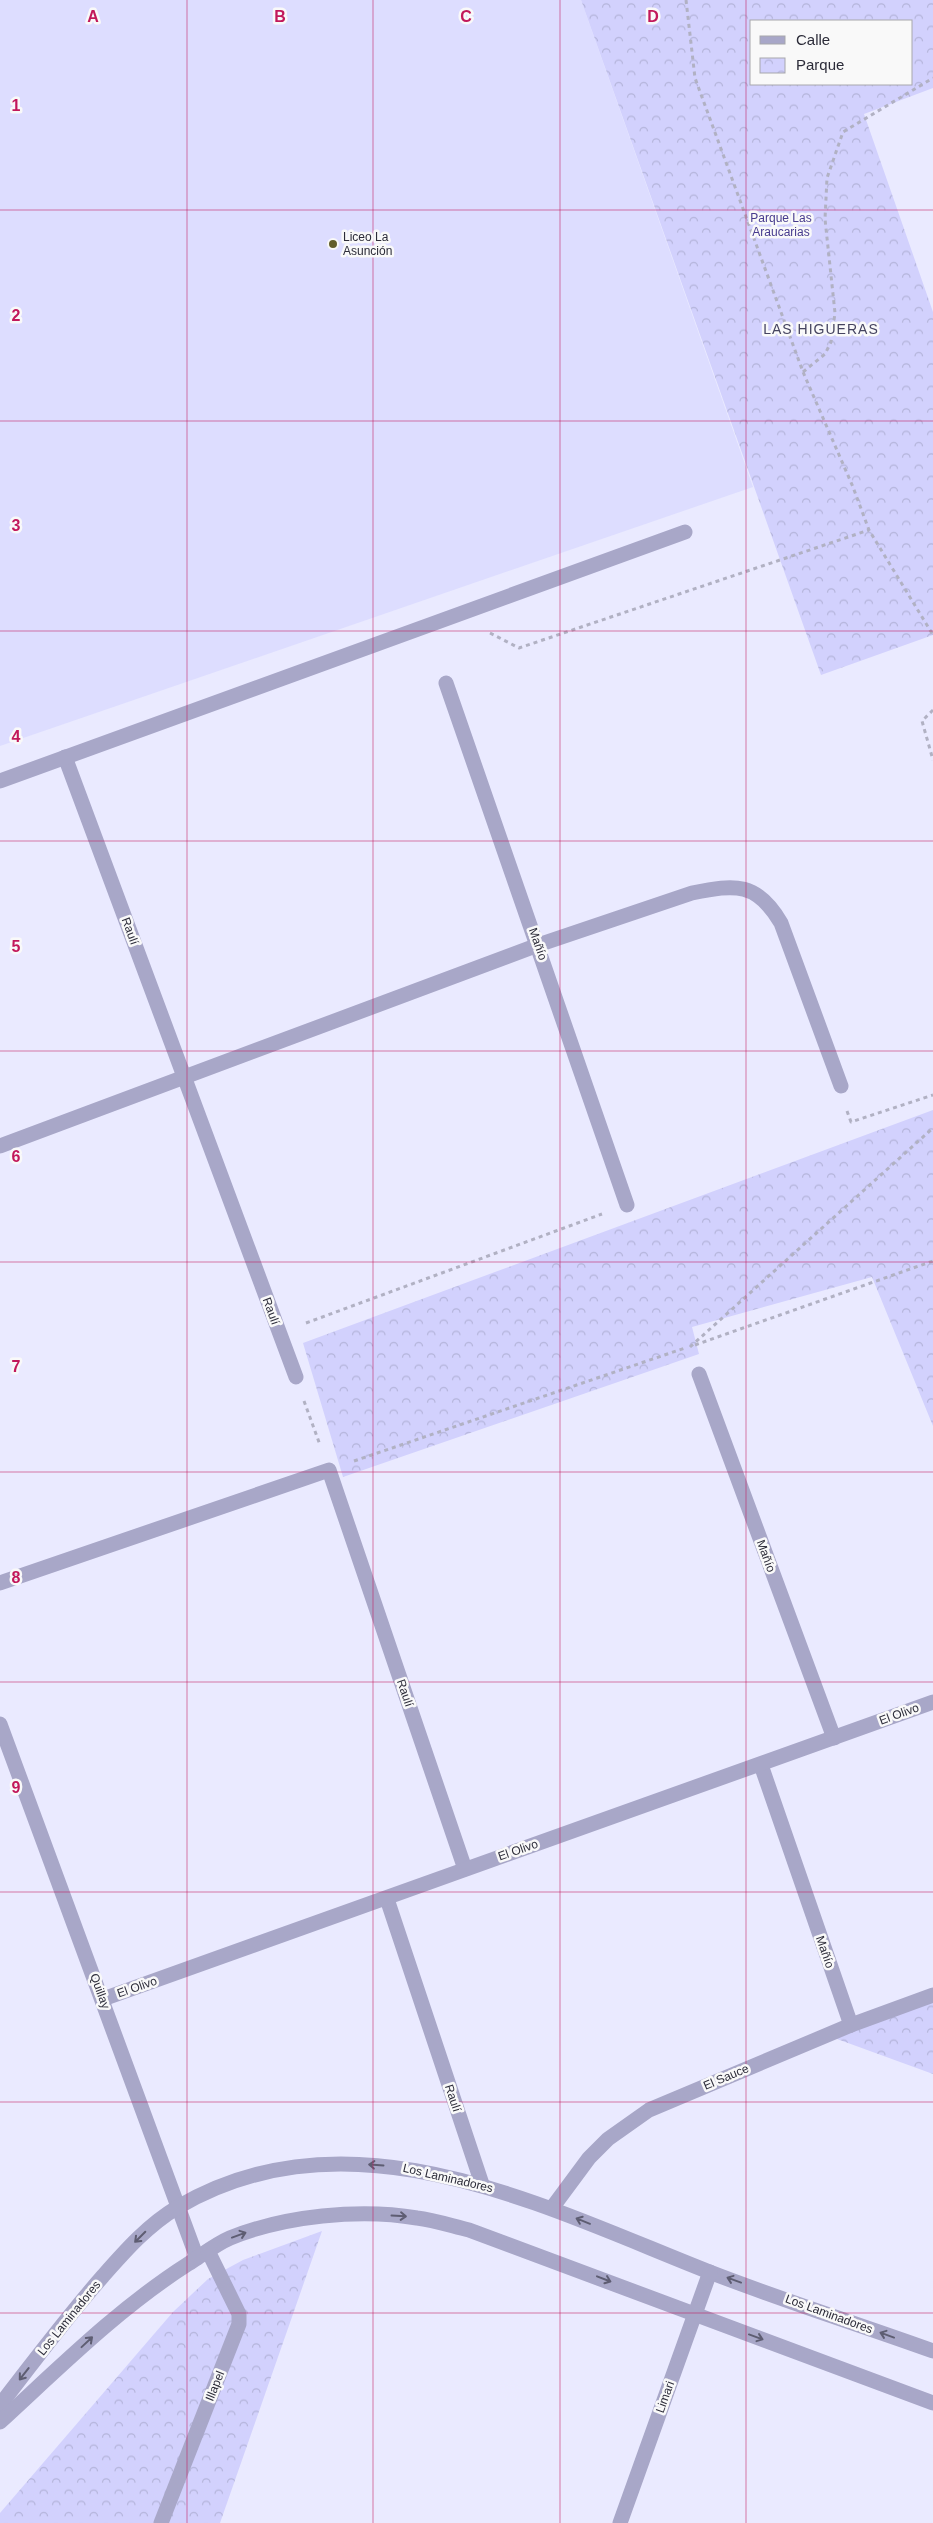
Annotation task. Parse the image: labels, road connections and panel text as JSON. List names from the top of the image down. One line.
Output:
{"streets":{"street":["Raulí","Mañío","El Olivo","Quillay","El Sauce","Los Laminadores","Illapel","Limari"]},"crossings":[["Raulí","El Olivo"],["Raulí","Los Laminadores"],["Mañío","El Olivo"],["Mañío","El Sauce"],["El Olivo","Quillay"],["Quillay","Los Laminadores"],["Quillay","Illapel"],["El Sauce","Los Laminadores"],["Los Laminadores","Illapel"],["Los Laminadores","Limari"]],"districts":["LAS HIGUERAS"],"parks":["Parque Las Araucarias"],"places":["Liceo La Asunción"],"legend":["Calle","Parque"],"grid":{"columns":["A","B","C","D"],"rows":["1","2","3","4","5","6","7","8","9"]}}
